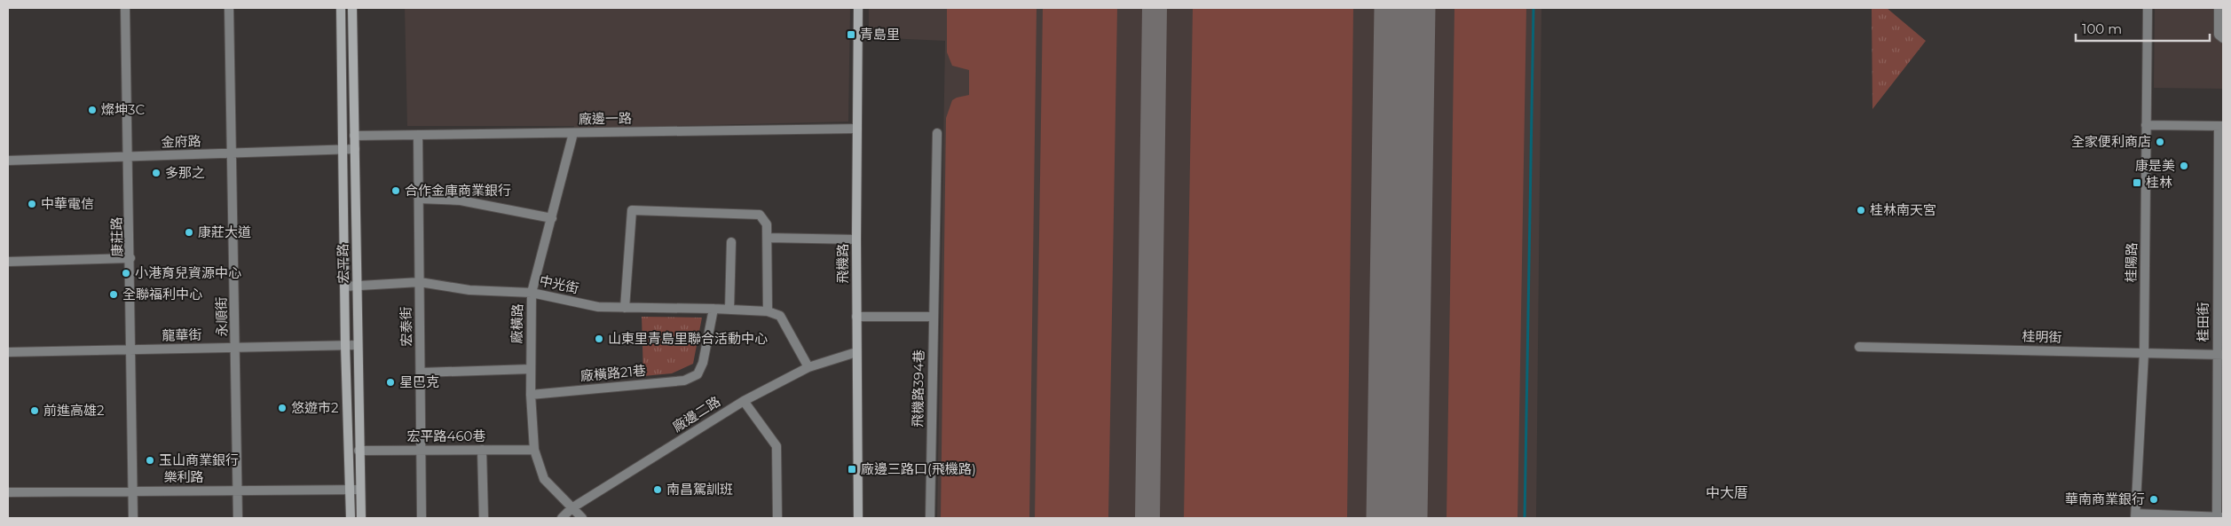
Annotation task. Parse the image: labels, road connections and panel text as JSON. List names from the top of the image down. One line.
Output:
{"streets":{"street":["廠邊一路","金府路","康莊路","桂陽路","宏平路","飛機路","中光街","永順街","桂田街","廠橫路","宏泰街","龍華街","桂明街","廠橫路21巷","飛機路394巷","廠邊二路","宏平路460巷","樂利路"]},"crossings":[["廠邊一路","宏平路"],["廠邊一路","飛機路"],["廠邊一路","廠橫路"],["廠邊一路","宏泰街"],["金府路","康莊路"],["金府路","宏平路"],["金府路","永順街"],["康莊路","龍華街"],["康莊路","樂利路"],["桂陽路","桂明街"],["宏平路","中光街"],["宏平路","龍華街"],["宏平路","宏平路460巷"],["宏平路","樂利路"],["飛機路","廠邊二路"],["中光街","廠橫路"],["中光街","宏泰街"],["中光街","廠橫路21巷"],["永順街","龍華街"],["永順街","樂利路"],["桂田街","桂明街"],["廠橫路","廠橫路21巷"],["廠橫路","廠邊二路"],["廠橫路","宏平路460巷"],["宏泰街","宏平路460巷"]],"districts":["中大厝"],"places":{"transit":["青島里","桂林","廠邊三路口(飛機路)"],"other":["燦坤3C","全家便利商店","康是美","多那之","合作金庫商業銀行","中華電信","桂林南天宮","康莊大道","小港育兒資源中心","全聯福利中心","山東里青島里聯合活動中心","星巴克","悠遊市2","前進高雄2","玉山商業銀行","南昌駕訓班","華南商業銀行"]},"scale_bar":"100 m"}
